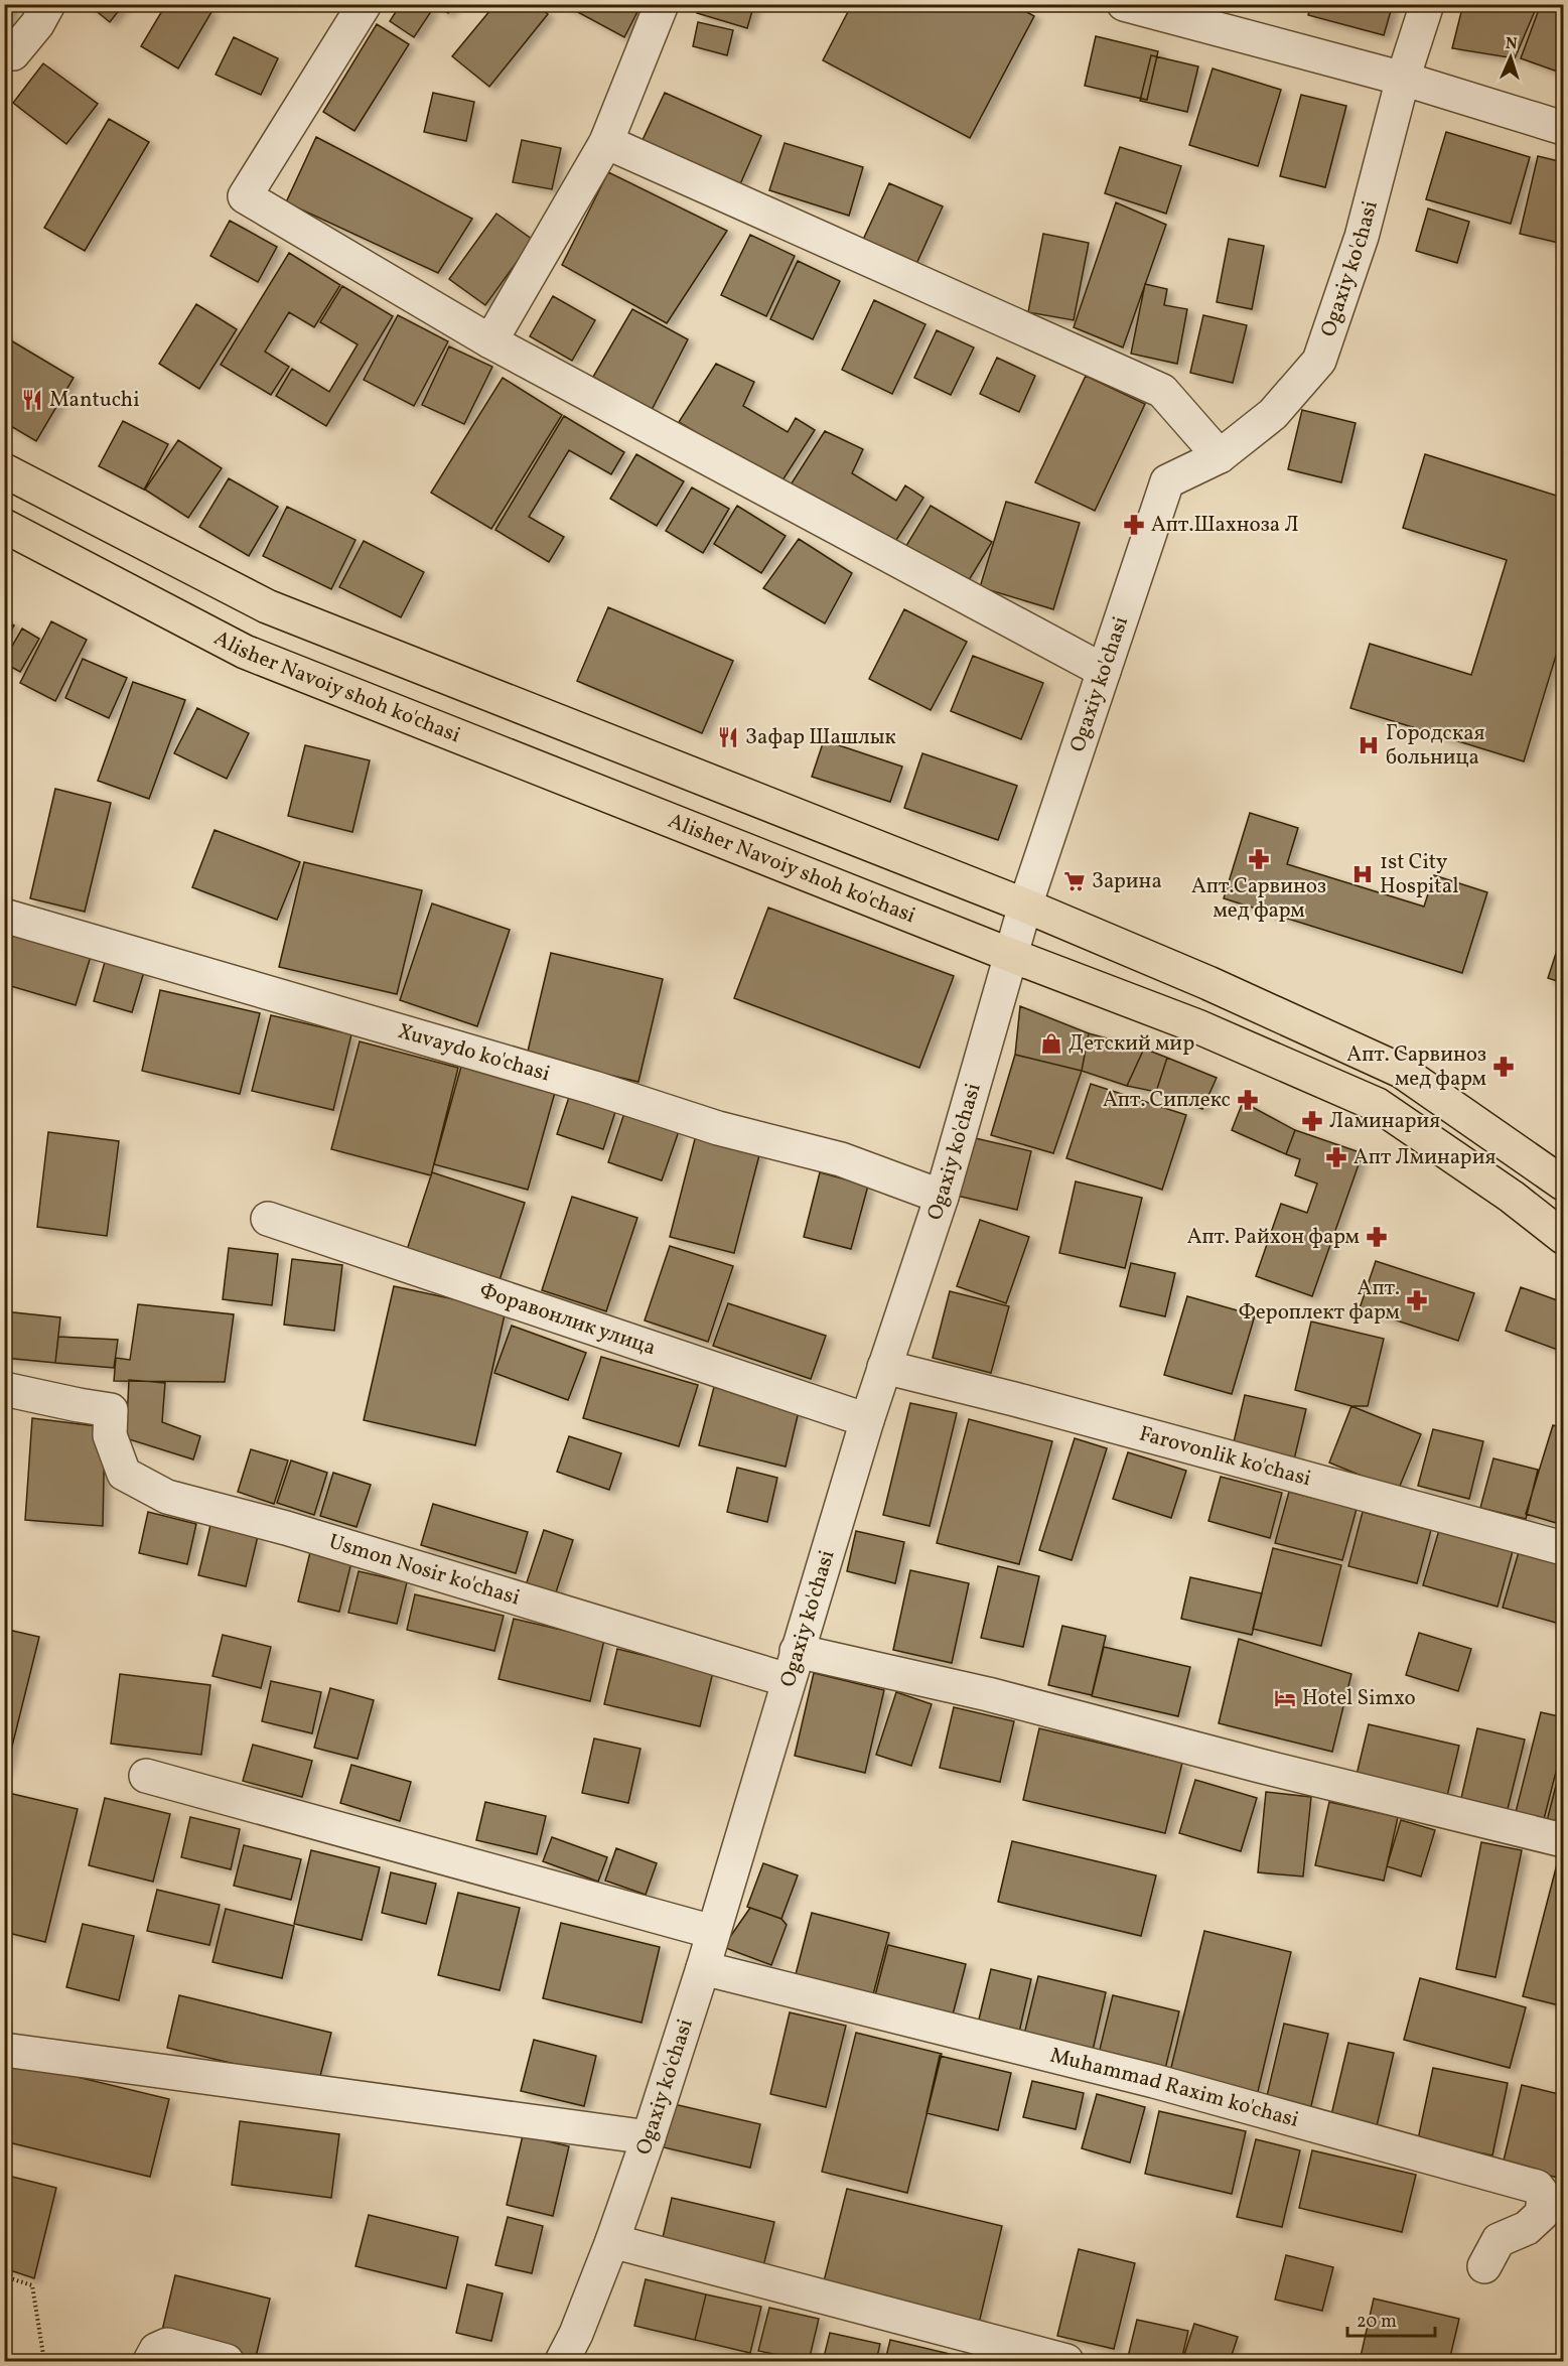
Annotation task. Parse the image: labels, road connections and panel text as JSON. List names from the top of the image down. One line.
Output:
{"streets":{"main road":["Alisher Navoiy shoh ko'chasi"],"street":["Ogaxiy ko'chasi","Xuvaydo ko'chasi","Форавонлик улица","Farovonlik ko'chasi","Usmon Nosir ko'chasi","Muhammad Raxim ko'chasi"]},"crossings":[["Ogaxiy ko'chasi","Alisher Navoiy shoh ko'chasi"],["Ogaxiy ko'chasi","Xuvaydo ko'chasi"],["Ogaxiy ko'chasi","Форавонлик улица"],["Ogaxiy ko'chasi","Farovonlik ko'chasi"],["Ogaxiy ko'chasi","Usmon Nosir ko'chasi"],["Ogaxiy ko'chasi","Muhammad Raxim ko'chasi"]],"places":{"restaurant":["Mantuchi","Зафар Шашлык"],"pharmacy":["Апт.Шахноза Л","Апт.Сарвиноз мед фарм","Апт. Сарвиноз мед фарм","Апт. Сиплекс","Ламинария","Апт Лминария","Апт. Райхон фарм","Апт. Фероплект фарм"],"hospital":["Городская больница","1st City Hospital"],"supermarket":["Зарина"],"shop":["Детский мир"],"hotel":["Hotel Simxo"]},"scale_bar":"20 m","north":"top"}
